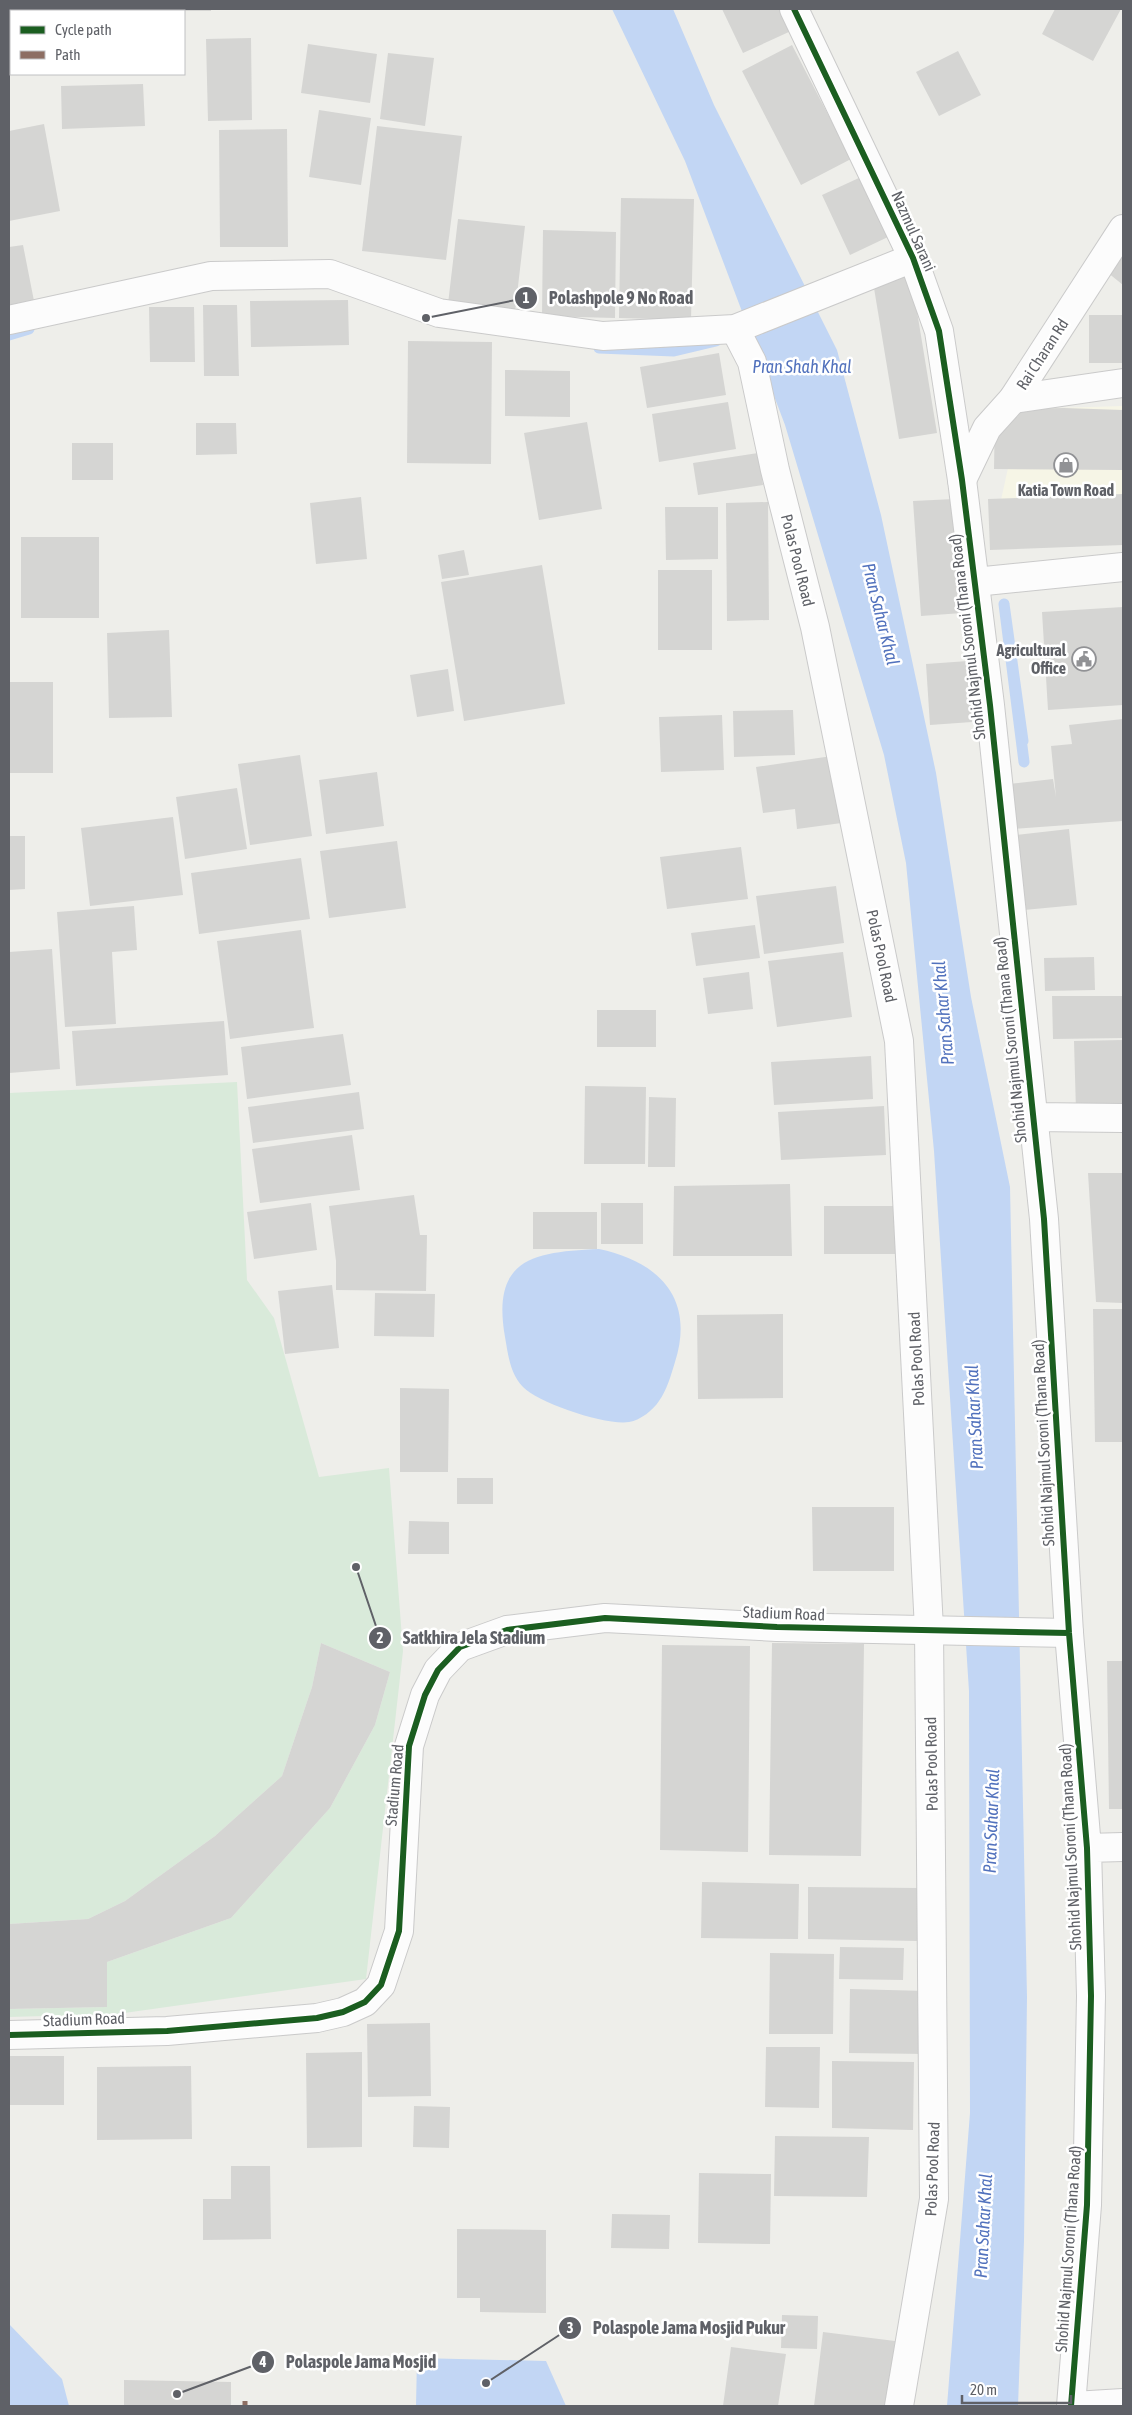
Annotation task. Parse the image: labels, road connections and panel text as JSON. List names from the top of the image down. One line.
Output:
{"streets":{"street":["Nazmul Sarani","Rai Charan Rd","Polas Pool Road","Shohid Najmul Soroni (Thana Road)","Stadium Road"]},"crossings":[["Nazmul Sarani","Rai Charan Rd"],["Nazmul Sarani","Shohid Najmul Soroni (Thana Road)"],["Rai Charan Rd","Shohid Najmul Soroni (Thana Road)"],["Polas Pool Road","Stadium Road"],["Shohid Najmul Soroni (Thana Road)","Stadium Road"]],"water":["Pran Shah Khal","Pran Sahar Khal"],"places":{"other":["Polashpole 9 No Road","Satkhira Jela Stadium","Polaspole Jama Mosjid Pukur","Polaspole Jama Mosjid"],"shop":["Katia Town Road"],"public building":["Agricultural Office"]},"legend":["Cycle path","Path"],"scale_bar":"20 m"}
